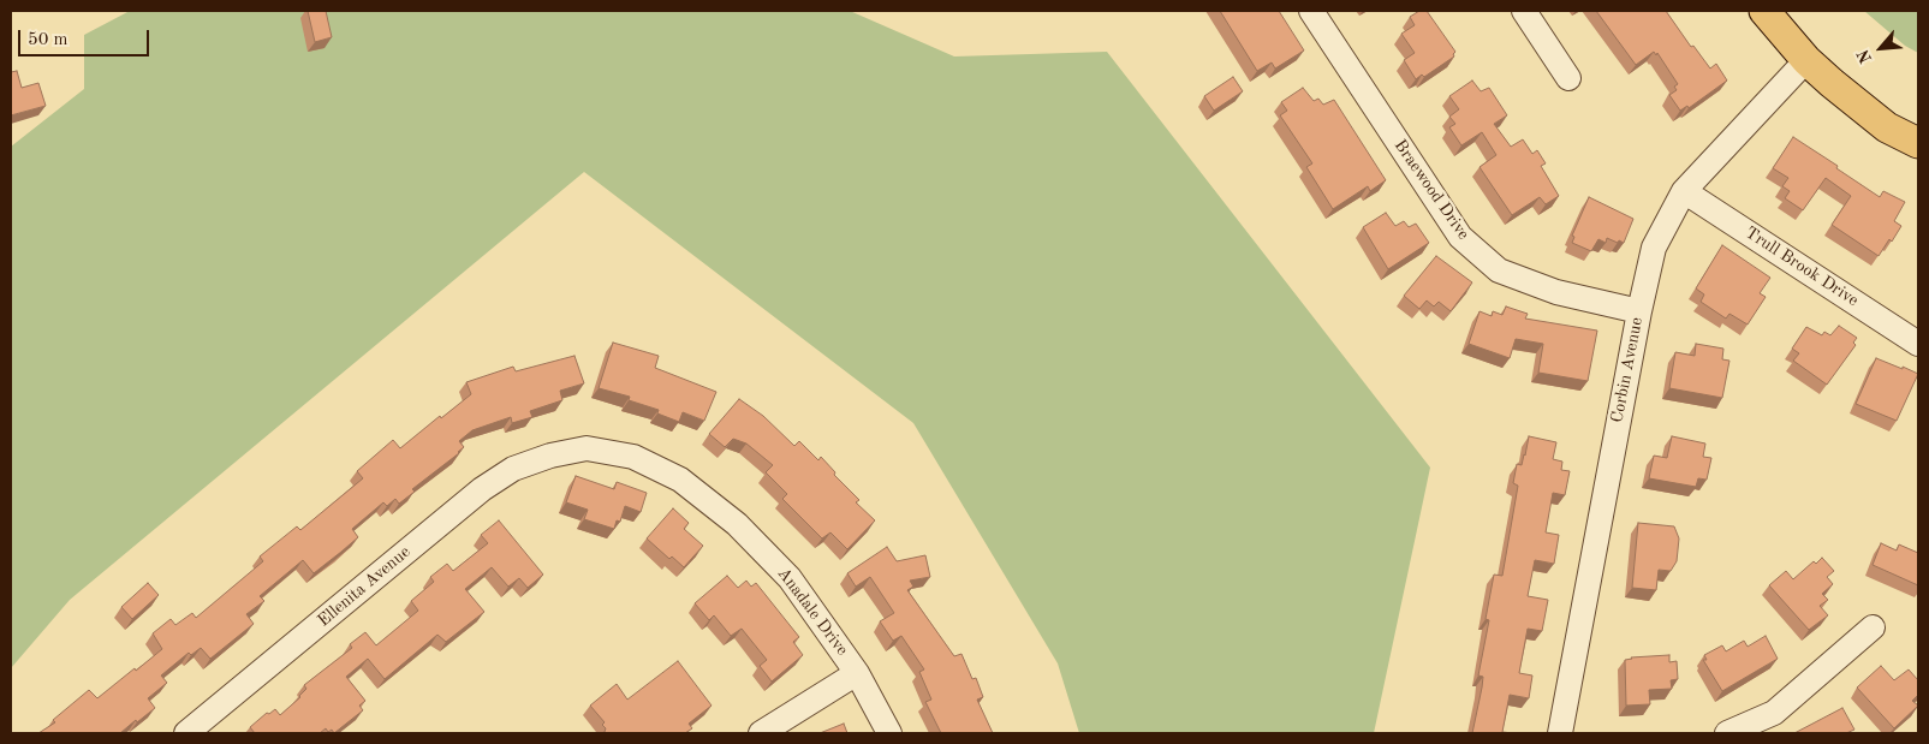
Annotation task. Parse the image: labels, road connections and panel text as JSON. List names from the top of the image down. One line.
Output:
{"streets":{"street":["Braewood Drive","Trull Brook Drive","Corbin Avenue","Ellenita Avenue","Anadale Drive"]},"crossings":[["Braewood Drive","Corbin Avenue"],["Trull Brook Drive","Corbin Avenue"],["Ellenita Avenue","Anadale Drive"]],"scale_bar":"50 m","north":"bottom left"}
